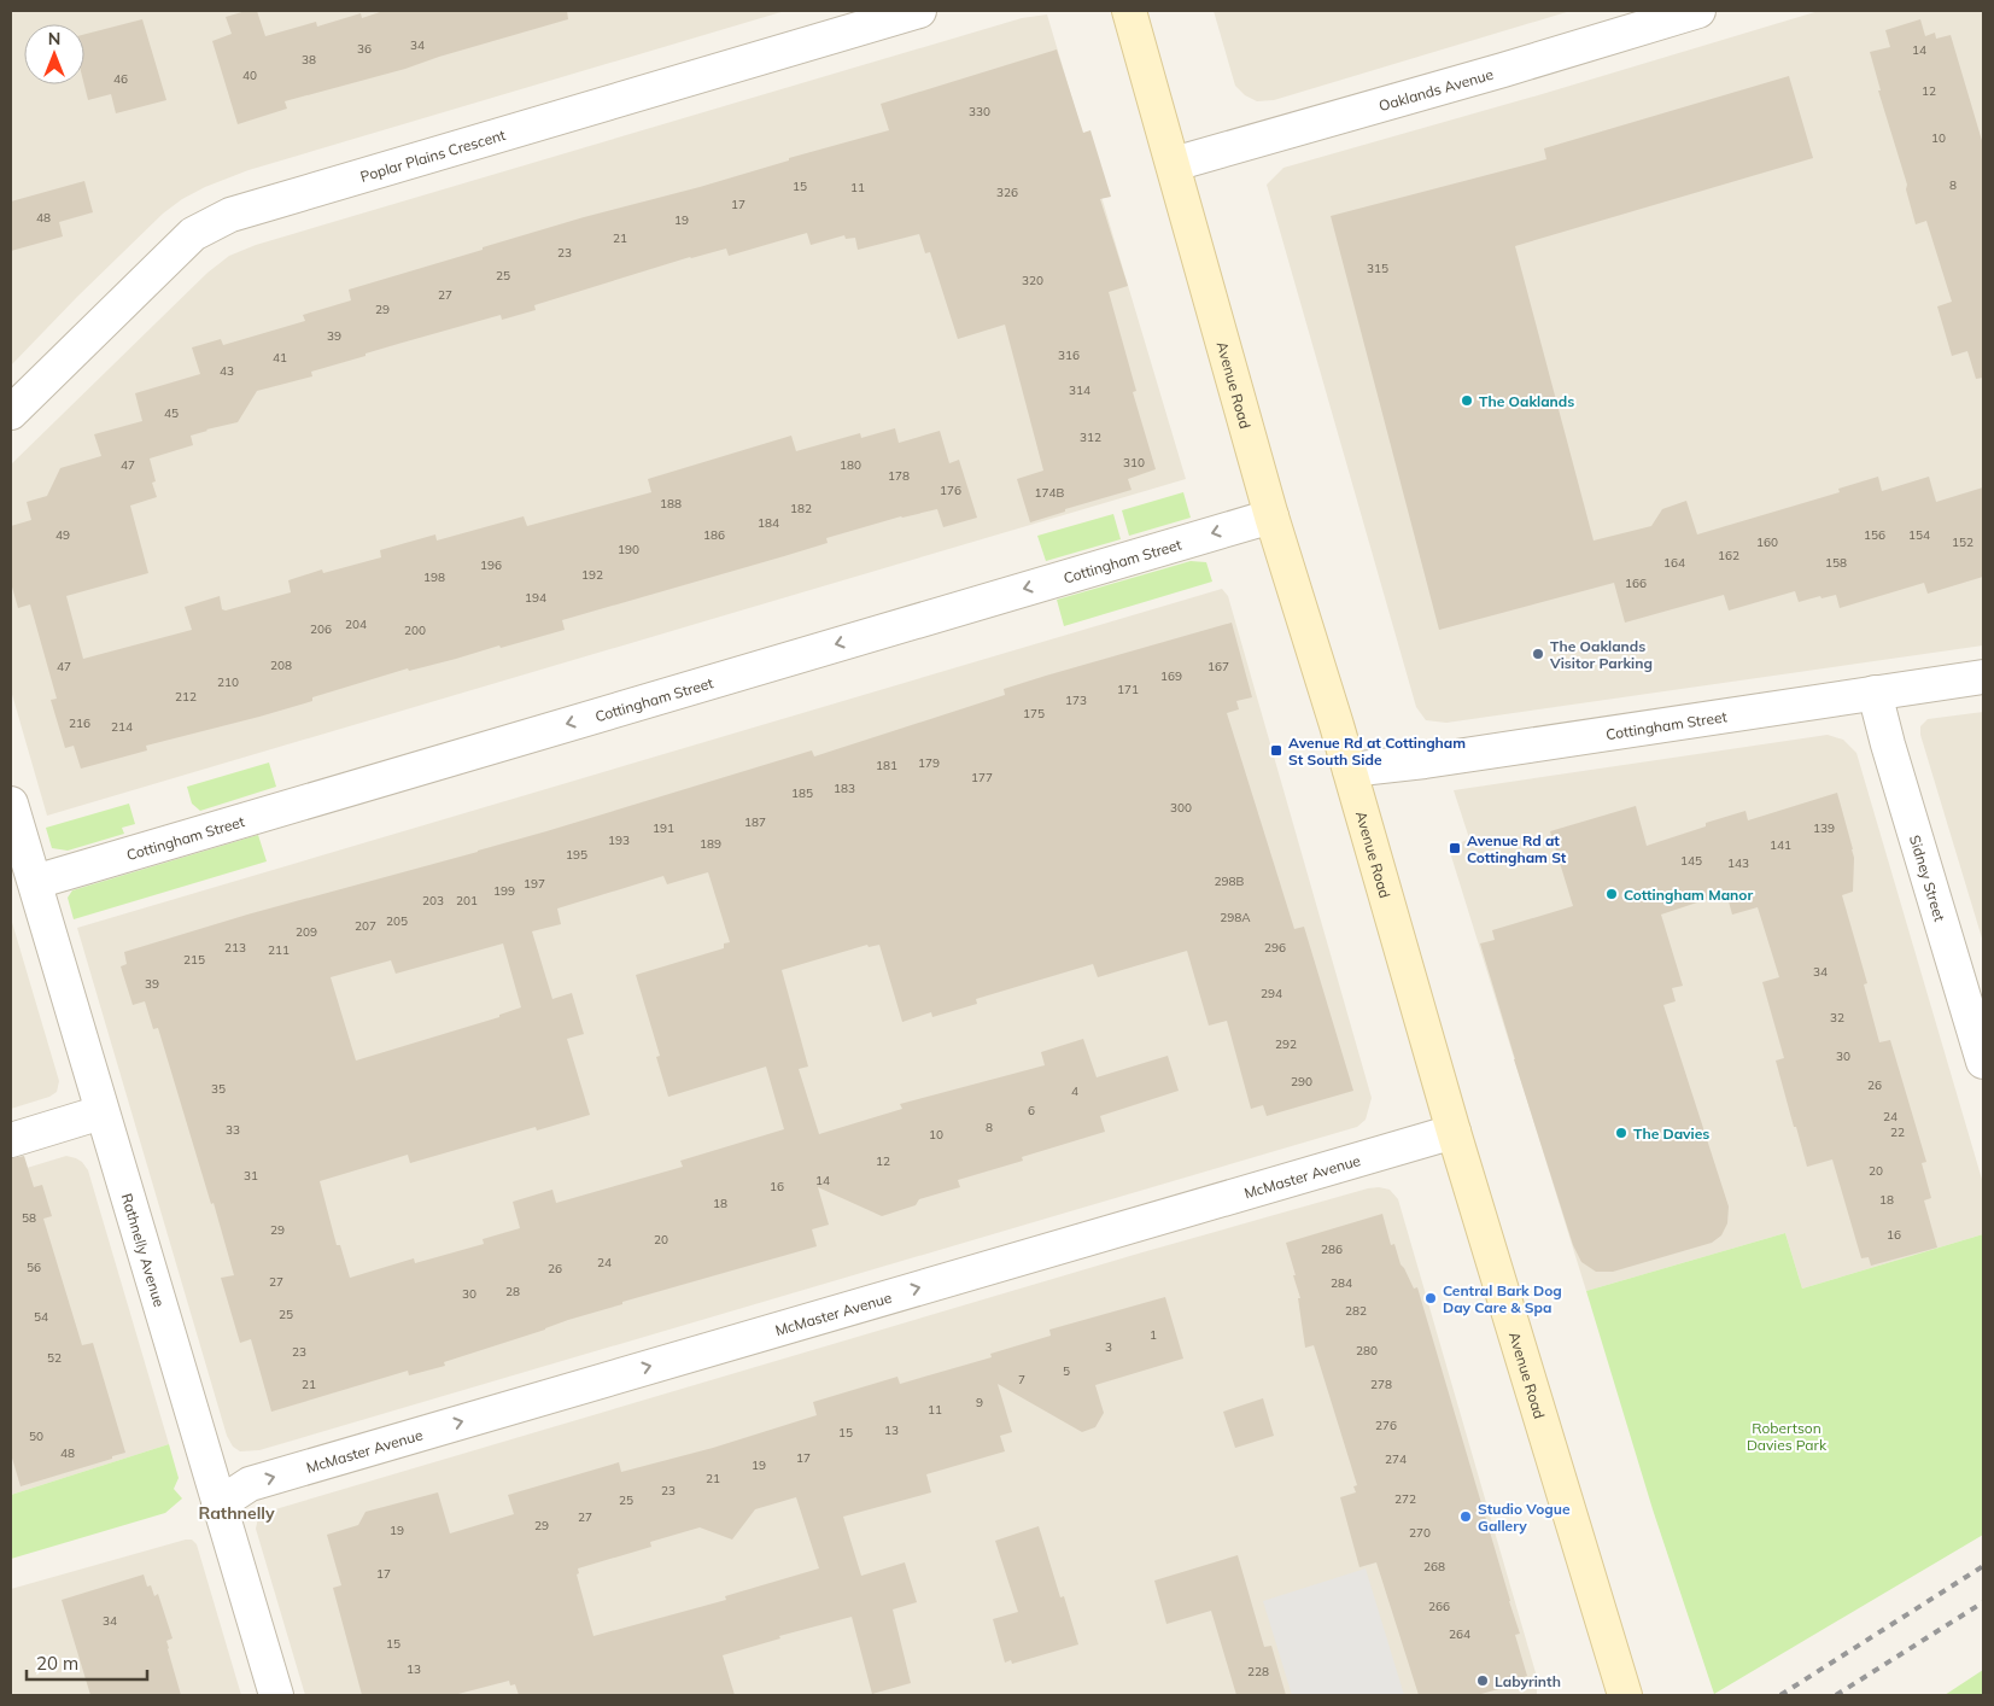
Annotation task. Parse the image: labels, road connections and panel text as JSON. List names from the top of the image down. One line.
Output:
{"streets":{"main road":["Avenue Road"],"street":["Oaklands Avenue","Poplar Plains Crescent","Cottingham Street","Sidney Street","McMaster Avenue","Rathnelly Avenue"]},"crossings":[["Oaklands Avenue","Avenue Road"],["Avenue Road","Cottingham Street"],["Avenue Road","McMaster Avenue"],["Cottingham Street","Sidney Street"],["Cottingham Street","Rathnelly Avenue"],["McMaster Avenue","Rathnelly Avenue"]],"one_way":["Cottingham Street","McMaster Avenue"],"districts":["Rathnelly"],"parks":["Robertson Davies Park"],"places":{"other":["The Oaklands","The Oaklands Visitor Parking","Cottingham Manor","The Davies","Central Bark Dog Day Care & Spa","Studio Vogue Gallery","Labyrinth"],"transit":["Avenue Rd at Cottingham St South Side","Avenue Rd at Cottingham St"]},"house_numbers":["34","36","14","38","40","46","12","330","10","8","15","11","326","17","48","19","21","23","315","25","320","27","29","39","316","41","43","314","45","312","310","47","180","178","176","174B","188","182","184","49","186","156","154","160","152","190","162","164","158","196","192","198","166","194","204","206","200","208","47","167","169","210","171","212","173","175","216","214","179","181","177","183","185","300","187","191","139","193","189","141","195","145","143","298B","197","199","203","201","298A","205","207","209","213","296","211","215","34","39","294","32","292","30","290","26","35","4","6","24","8","33","22","10","12","20","31","14","16","18","18","58","29","16","20","286","24","56","26","27","284","28","30","282","25","54","1","3","280","23","52","5","7","21","278","9","11","276","13","15","50","48","17","274","19","21","23","272","25","27","29","19","270","268","17","266","34","264","15","13","228"],"scale_bar":"20 m","north":"top"}
